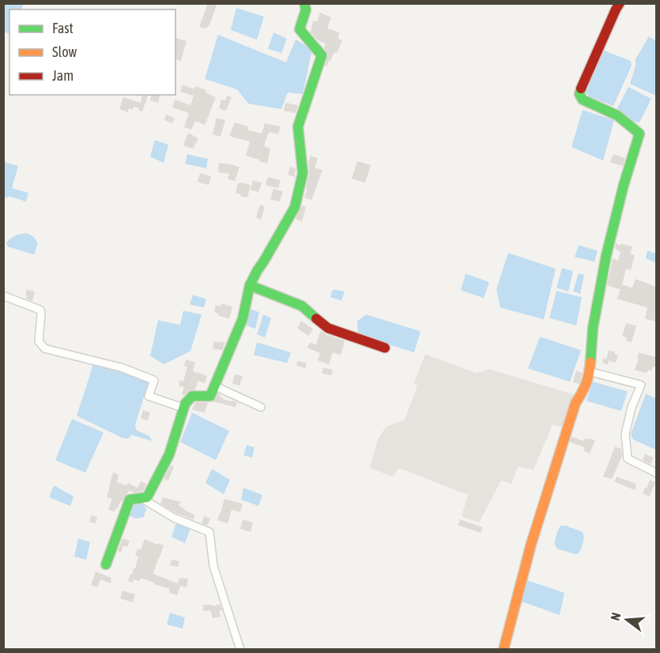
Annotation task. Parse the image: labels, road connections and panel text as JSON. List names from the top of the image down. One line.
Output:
{"legend":["Fast","Slow","Jam"],"north":"left"}
